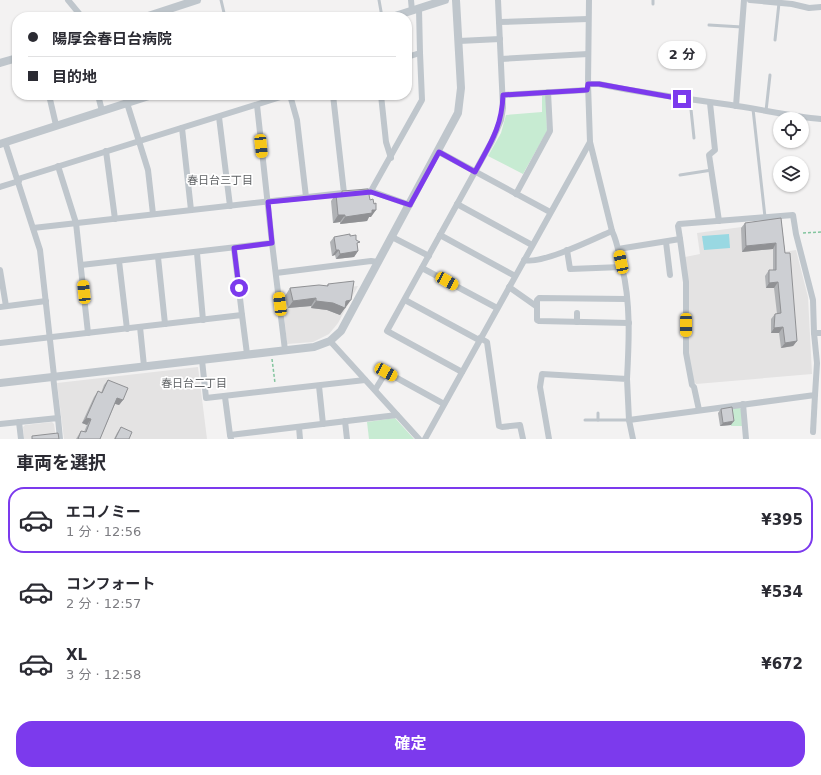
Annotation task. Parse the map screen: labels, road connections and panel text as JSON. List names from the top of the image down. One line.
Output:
{"districts":["春日台三丁目","春日台二丁目"],"page":{"banner":["陽厚会春日台病院","目的地"],"bubble":"2 分","heading":"車両を選択","list":[{"name":"エコノミー","note":"1 分 · 12:56","value":"¥395"},{"name":"コンフォート","note":"2 分 · 12:57","value":"¥534"},{"name":"XL","note":"3 分 · 12:58","value":"¥672"}],"buttons":"確定"}}
